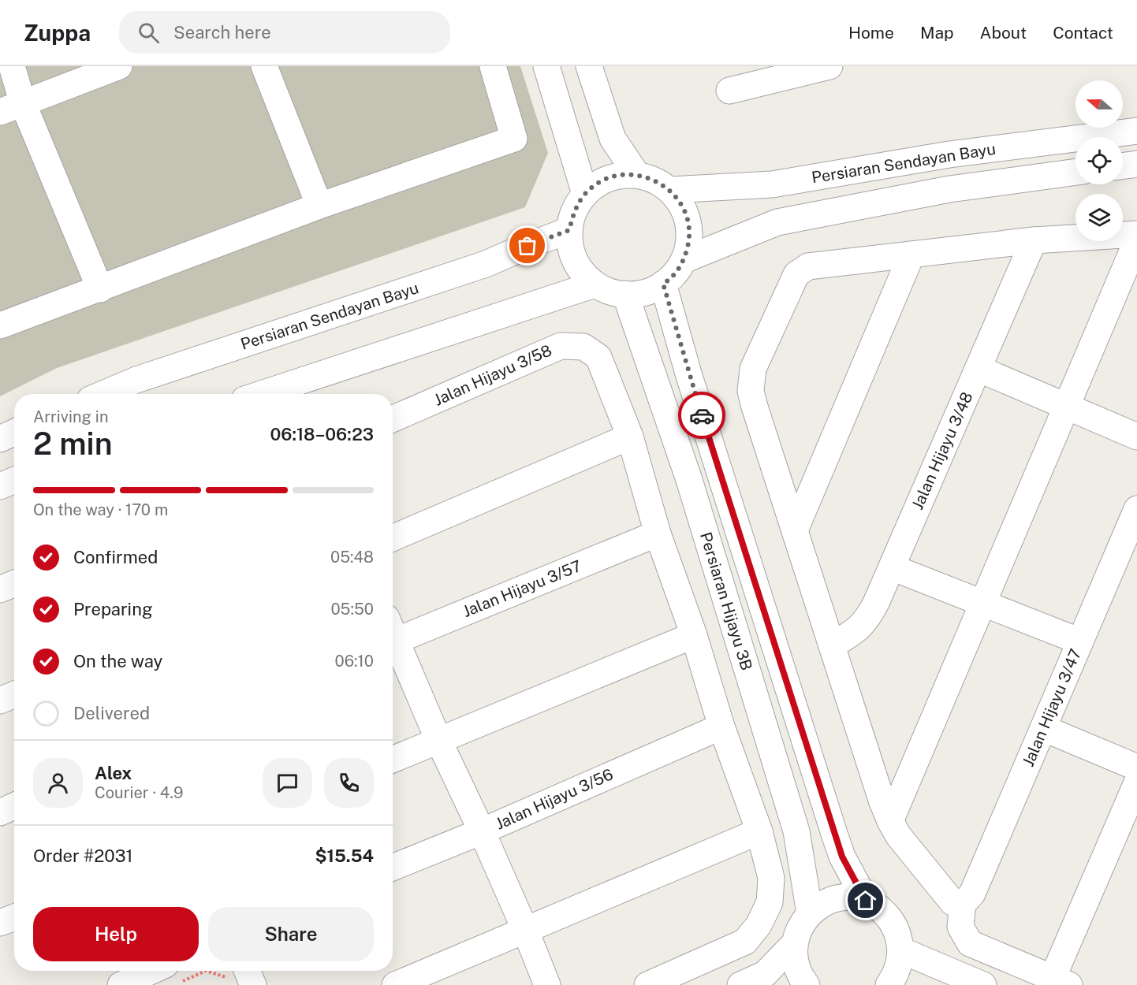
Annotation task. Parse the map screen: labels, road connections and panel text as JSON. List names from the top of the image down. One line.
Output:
{"streets":{"street":["Persiaran Sendayan Bayu","Jalan Hijayu 3/58","Jalan Hijayu 3/48","Jalan Hijayu 3/57","Persiaran Hijayu 3B","Jalan Hijayu 3/47","Jalan Hijayu 3/56"]},"crossings":[["Persiaran Sendayan Bayu","Persiaran Hijayu 3B"],["Jalan Hijayu 3/58","Jalan Hijayu 3/57"],["Jalan Hijayu 3/58","Jalan Hijayu 3/56"]],"north":"left","page":{"header":"Zuppa","search":"Search here","nav":["Home","Map","About","Contact"],"heading":["2 min","Arriving in","06:18–06:23"],"panel":["Alex","Courier · 4.9","Order #2031","$15.54"],"bar":"On the way · 170 m","list":[["Confirmed","05:48"],["Preparing","05:50"],["On the way","06:10"],"Delivered"],"buttons":["Help","Share"]}}
